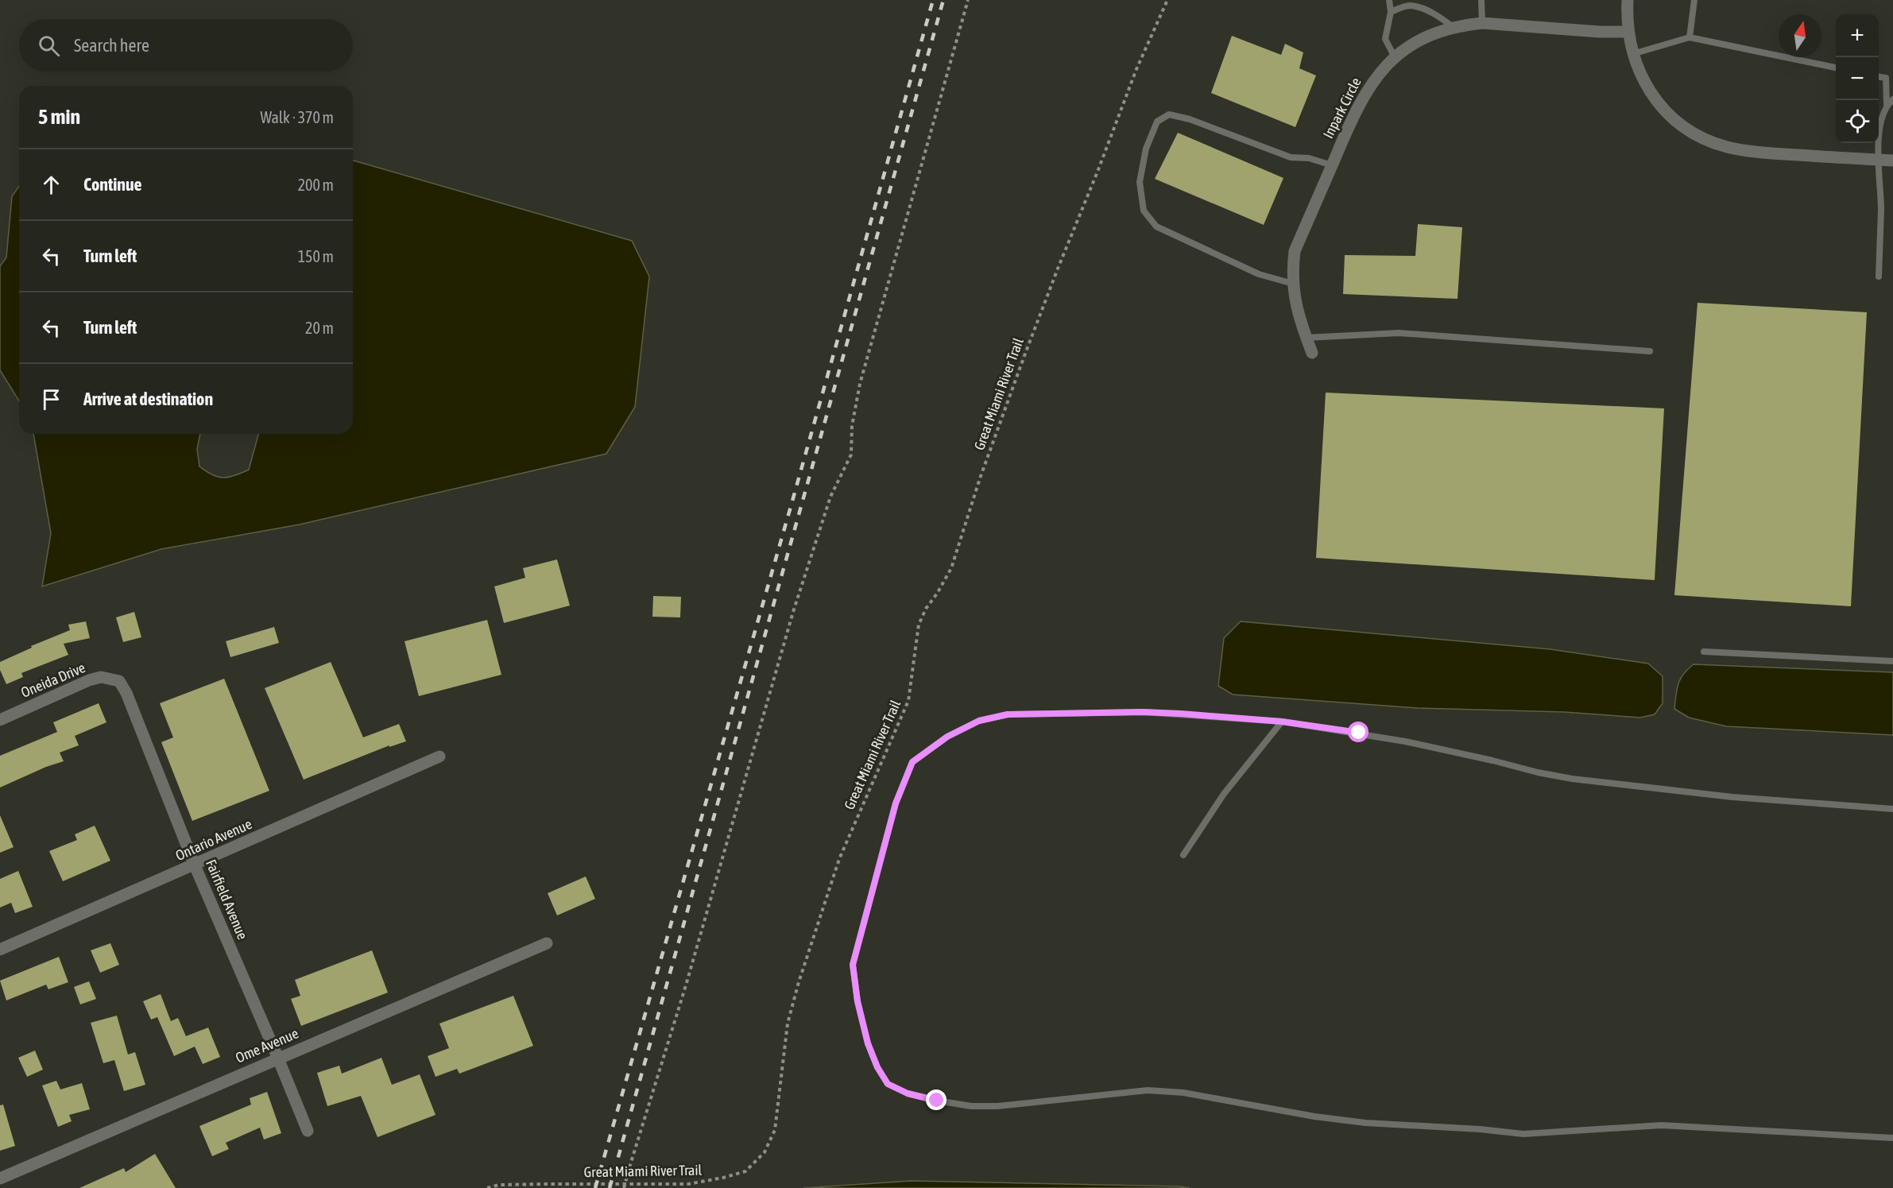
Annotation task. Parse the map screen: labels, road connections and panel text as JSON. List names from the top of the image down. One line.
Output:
{"streets":{"street":["Inpark Circle","Oneida Drive","Ontario Avenue","Fairfield Avenue","Ome Avenue"],"path":["Great Miami River Trail"]},"crossings":[["Oneida Drive","Fairfield Avenue"],["Ontario Avenue","Fairfield Avenue"],["Fairfield Avenue","Ome Avenue"]],"north":"top","page":{"map_buttons":["+","−"],"search":"Search here","heading":["5 min","Walk · 370 m"],"list":[["Continue","200 m"],["Turn left","150 m"],["Turn left","20 m"],"Arrive at destination"]}}
